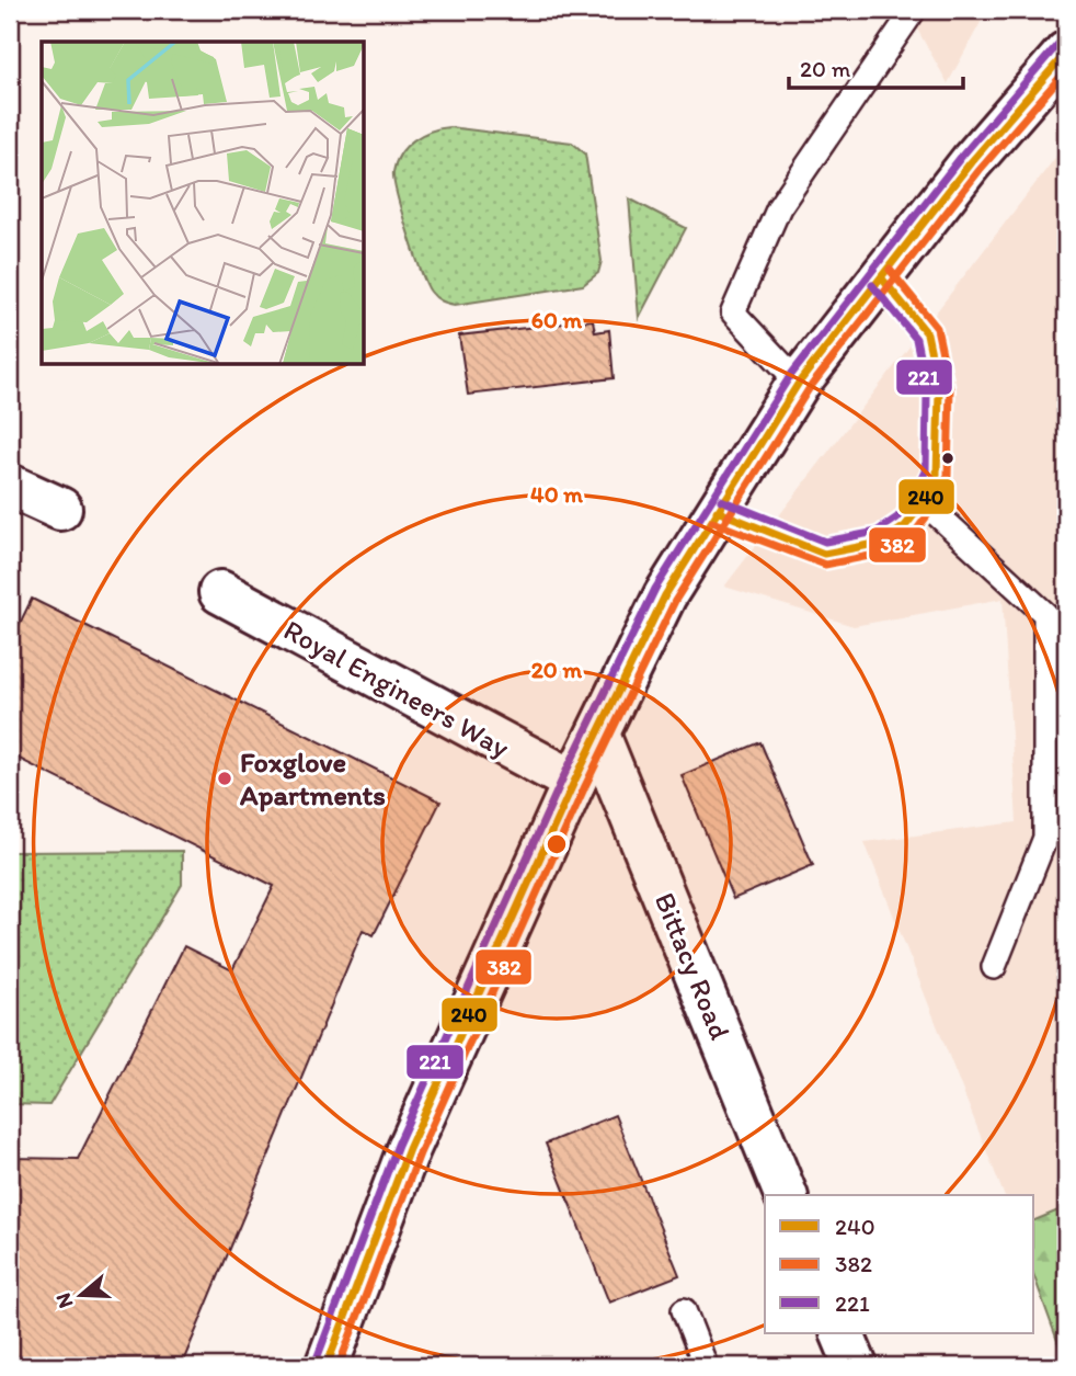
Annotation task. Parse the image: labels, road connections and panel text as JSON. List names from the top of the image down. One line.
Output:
{"streets":{"main road":["Royal Engineers Way","Bittacy Road"]},"places":["Foxglove Apartments"],"lines":["transit line 221","transit line 240","transit line 382"],"legend":["240","382","221"],"scale_bar":"20 m","north":"left","rings":["60 m","40 m","20 m"]}
